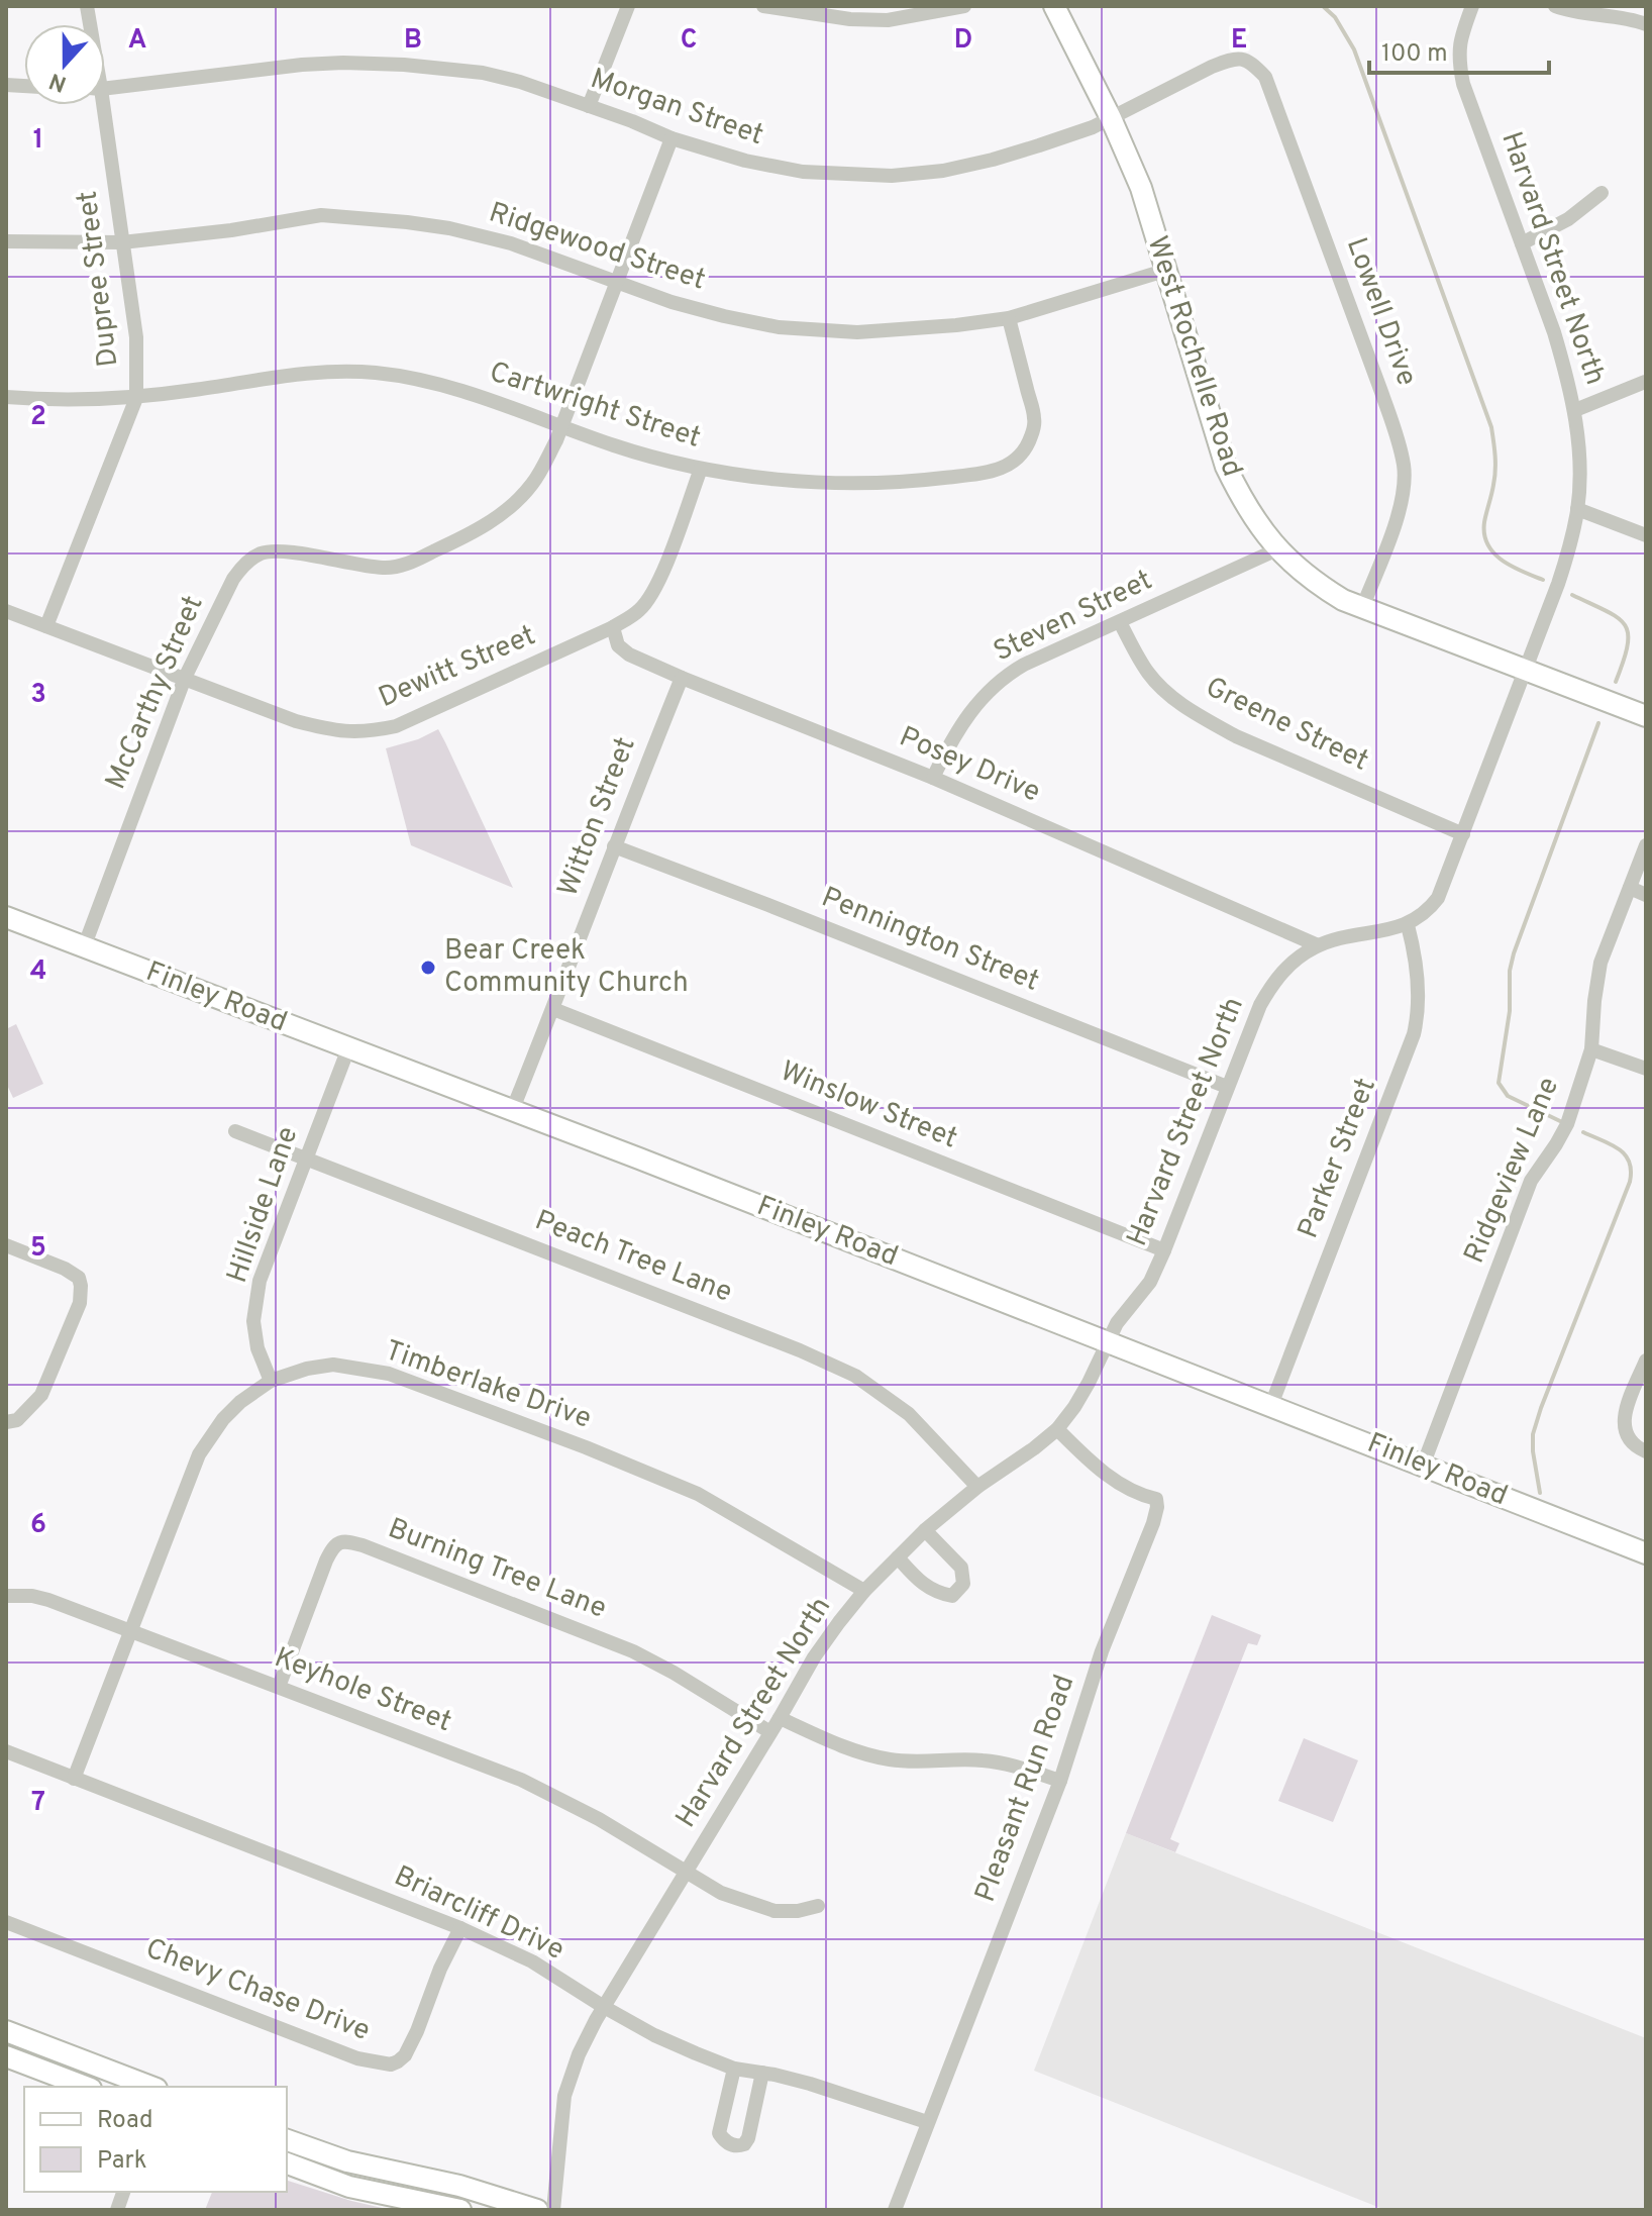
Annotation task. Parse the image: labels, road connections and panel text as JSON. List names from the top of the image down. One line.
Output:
{"streets":{"street":["Morgan Street","Ridgewood Street","Harvard Street North","Dupree Street","Lowell Drive","West Rochelle Road","Cartwright Street","Steven Street","Dewitt Street","McCarthy Street","Greene Street","Posey Drive","Witton Street","Pennington Street","Finley Road","Winslow Street","Parker Street","Ridgeview Lane","Hillside Lane","Peach Tree Lane","Timberlake Drive","Burning Tree Lane","Keyhole Street","Pleasant Run Road","Briarcliff Drive","Chevy Chase Drive"]},"crossings":[["Morgan Street","Lowell Drive"],["Morgan Street","West Rochelle Road"],["Morgan Street","McCarthy Street"],["Ridgewood Street","Dupree Street"],["Ridgewood Street","West Rochelle Road"],["Ridgewood Street","Cartwright Street"],["Ridgewood Street","McCarthy Street"],["Harvard Street North","West Rochelle Road"],["Harvard Street North","Greene Street"],["Harvard Street North","Posey Drive"],["Harvard Street North","Pennington Street"],["Harvard Street North","Finley Road"],["Harvard Street North","Winslow Street"],["Harvard Street North","Parker Street"],["Harvard Street North","Peach Tree Lane"],["Harvard Street North","Timberlake Drive"],["Harvard Street North","Burning Tree Lane"],["Harvard Street North","Keyhole Street"],["Harvard Street North","Pleasant Run Road"],["Harvard Street North","Briarcliff Drive"],["Dupree Street","Cartwright Street"],["Dupree Street","Dewitt Street"],["Lowell Drive","West Rochelle Road"],["West Rochelle Road","Steven Street"],["Cartwright Street","Dewitt Street"],["Cartwright Street","McCarthy Street"],["Steven Street","Greene Street"],["Steven Street","Posey Drive"],["Dewitt Street","McCarthy Street"],["Dewitt Street","Posey Drive"],["McCarthy Street","Finley Road"],["Posey Drive","Witton Street"],["Witton Street","Pennington Street"],["Witton Street","Finley Road"],["Witton Street","Winslow Street"],["Finley Road","Parker Street"],["Finley Road","Ridgeview Lane"],["Finley Road","Hillside Lane"],["Hillside Lane","Peach Tree Lane"],["Hillside Lane","Timberlake Drive"],["Timberlake Drive","Keyhole Street"],["Timberlake Drive","Briarcliff Drive"],["Burning Tree Lane","Keyhole Street"],["Pleasant Run Road","Briarcliff Drive"],["Briarcliff Drive","Chevy Chase Drive"]],"places":["Bear Creek Community Church"],"legend":["Road","Park"],"scale_bar":"100 m","north":"bottom","grid":{"columns":["A","B","C","D","E"],"rows":["1","2","3","4","5","6","7"]}}
